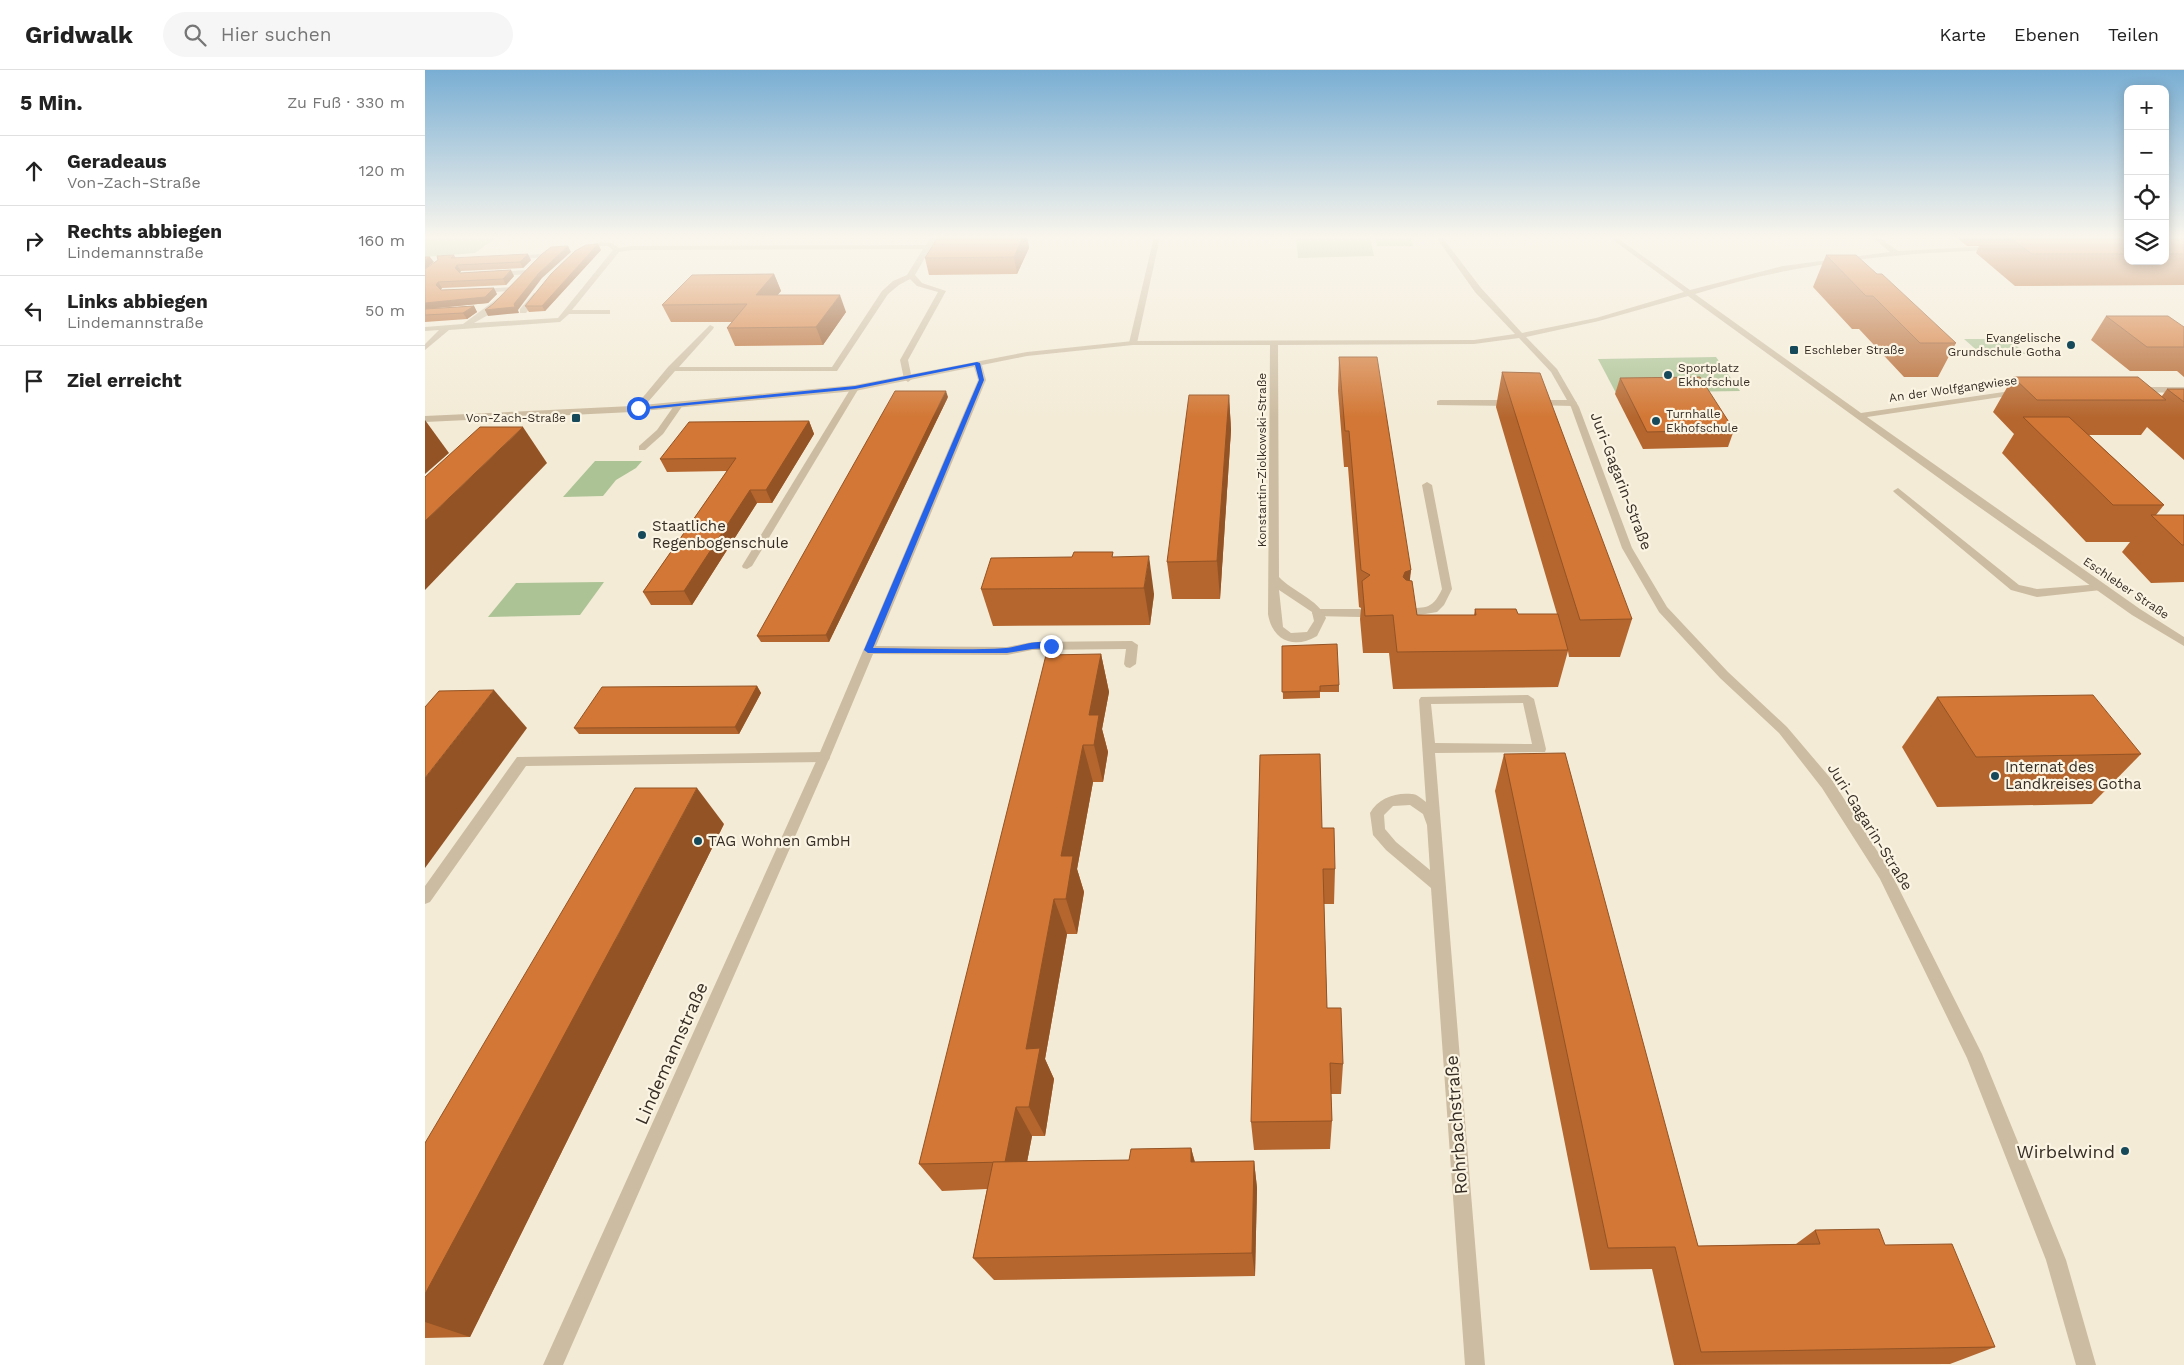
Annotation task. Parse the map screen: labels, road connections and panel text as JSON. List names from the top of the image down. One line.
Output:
{"streets":{"street":["An der Wolfgangwiese","Konstantin-Ziolkowski-Straße","Juri-Gagarin-Straße","Eschleber Straße","Lindemannstraße","Rohrbachstraße"]},"crossings":[["An der Wolfgangwiese","Eschleber Straße"]],"places":{"other":["Evangelische Grundschule Gotha","Sportplatz Ekhofschule","Turnhalle Ekhofschule","Staatliche Regenbogenschule","Internat des Landkreises Gotha","TAG Wohnen GmbH","Wirbelwind"],"transit":["Eschleber Straße","Von-Zach-Straße"]},"page":{"header":"Gridwalk","search":"Hier suchen","nav":["Karte","Ebenen","Teilen"],"heading":["5 Min.","Zu Fuß · 330 m"],"map_buttons":["+","−"],"list":[["Geradeaus","Von-Zach-Straße","120 m"],["Rechts abbiegen","Lindemannstraße","160 m"],["Links abbiegen","Lindemannstraße","50 m"],"Ziel erreicht"]}}
